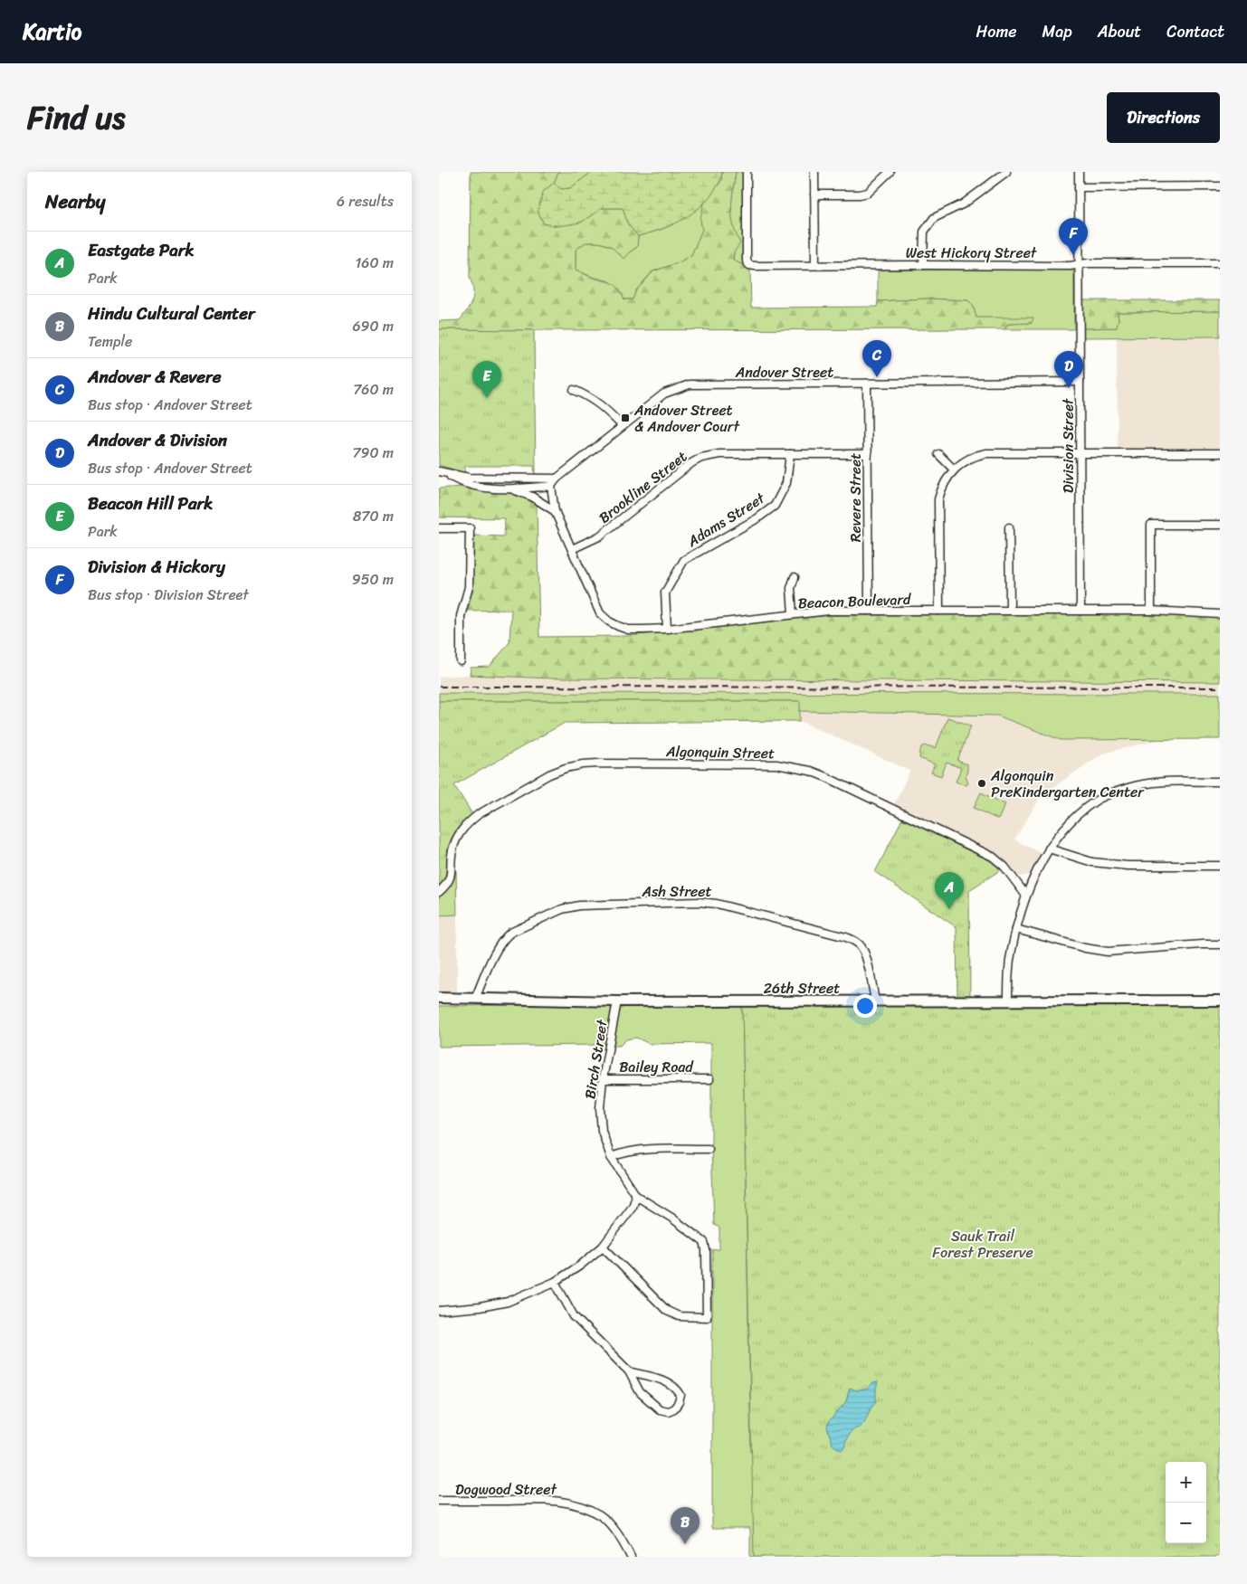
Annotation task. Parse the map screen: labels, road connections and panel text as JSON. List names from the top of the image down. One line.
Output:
{"streets":{"street":["West Hickory Street","Andover Street","Division Street","Brookline Street","Revere Street","Adams Street","Beacon Boulevard","Algonquin Street","Ash Street","26th Street","Birch Street","Bailey Road","Dogwood Street"]},"crossings":[["West Hickory Street","Division Street"],["Andover Street","Division Street"],["Andover Street","Revere Street"],["Division Street","Beacon Boulevard"],["Brookline Street","Revere Street"],["Brookline Street","Adams Street"],["Brookline Street","Beacon Boulevard"],["Revere Street","Beacon Boulevard"],["Adams Street","Beacon Boulevard"],["Ash Street","26th Street"],["26th Street","Birch Street"],["Birch Street","Bailey Road"]],"parks":["Sauk Trail Forest Preserve"],"places":{"transit":["Andover Street & Andover Court"],"other":["Algonquin PreKindergarten Center"]},"page":{"header":"Kartio","nav":["Home","Map","About","Contact"],"title":"Find us","buttons":"Directions","heading":["Nearby","6 results"],"pins":["F","C","D","E","A","B"],"list":[{"mark":"A","name":"Eastgate Park","note":"Park","value":"160 m"},{"mark":"B","name":"Hindu Cultural Center","note":"Temple","value":"690 m"},{"mark":"C","name":"Andover & Revere","note":"Bus stop · Andover Street","value":"760 m"},{"mark":"D","name":"Andover & Division","note":"Bus stop · Andover Street","value":"790 m"},{"mark":"E","name":"Beacon Hill Park","note":"Park","value":"870 m"},{"mark":"F","name":"Division & Hickory","note":"Bus stop · Division Street","value":"950 m"}],"map_buttons":["+","−"]}}
